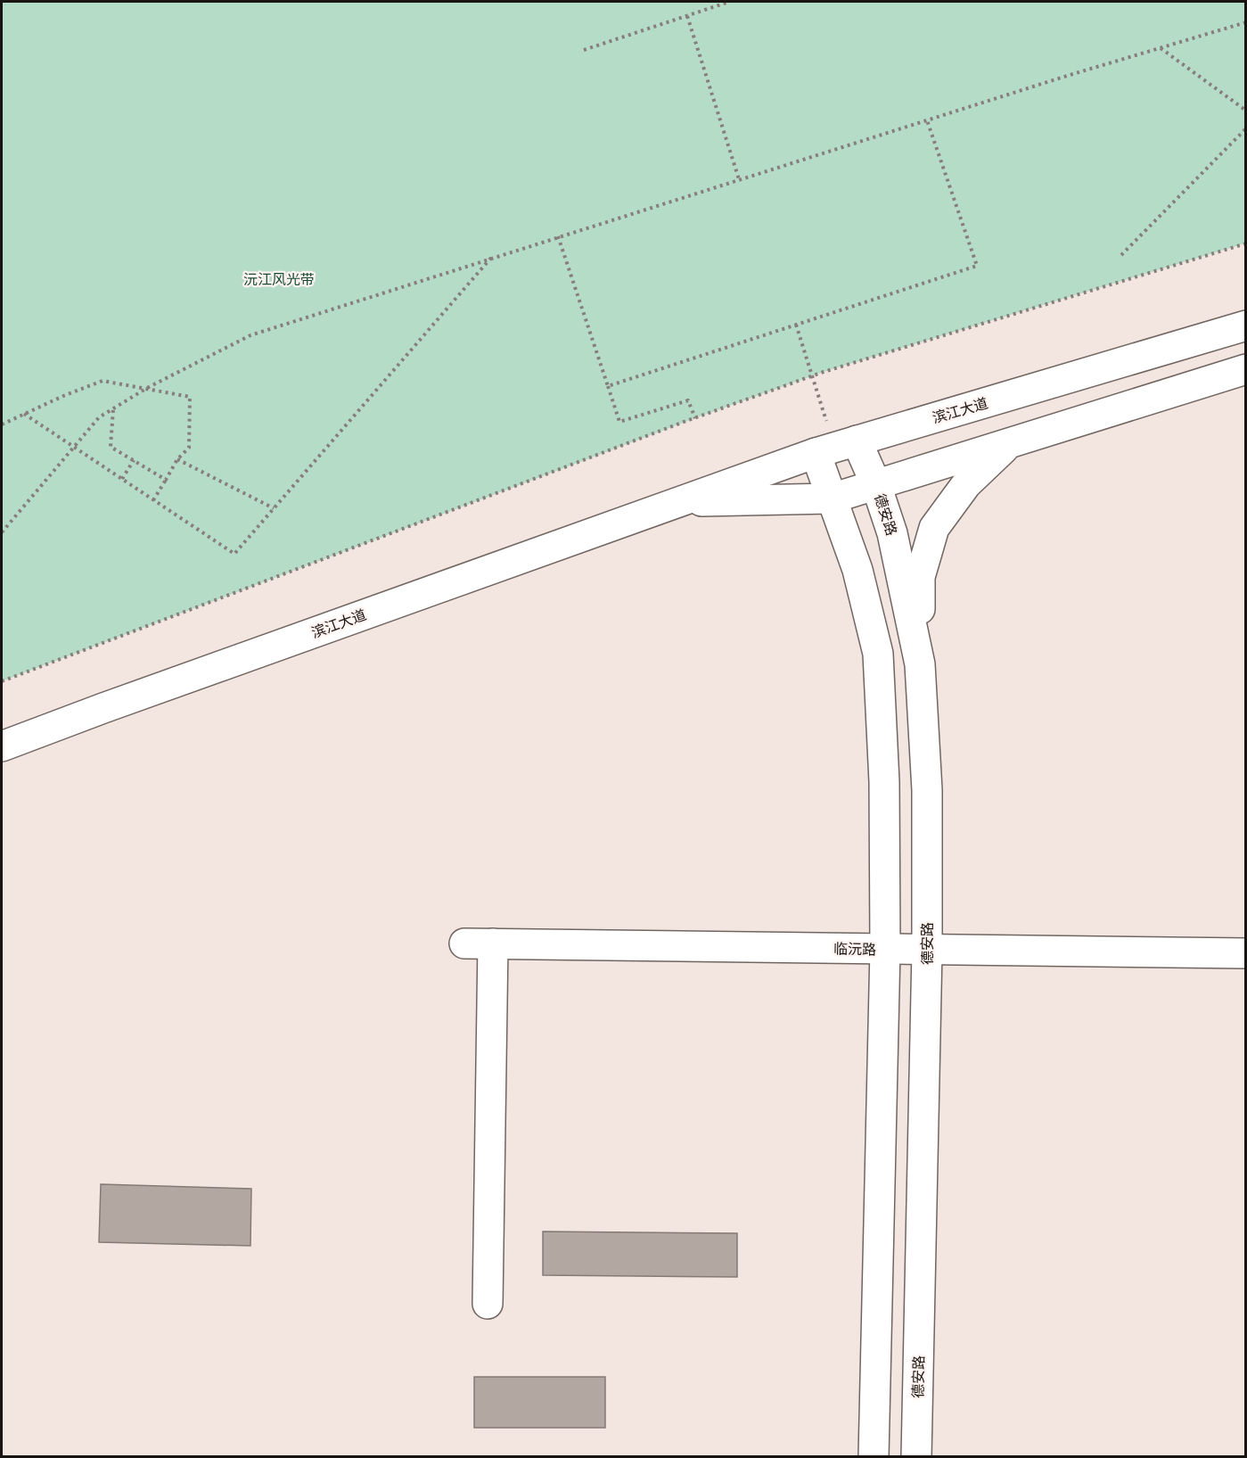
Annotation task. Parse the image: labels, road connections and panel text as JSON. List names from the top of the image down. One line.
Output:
{"streets":{"street":["滨江大道","德安路","临沅路"]},"crossings":[["滨江大道","德安路"],["德安路","临沅路"]],"parks":["沅江风光带"]}
